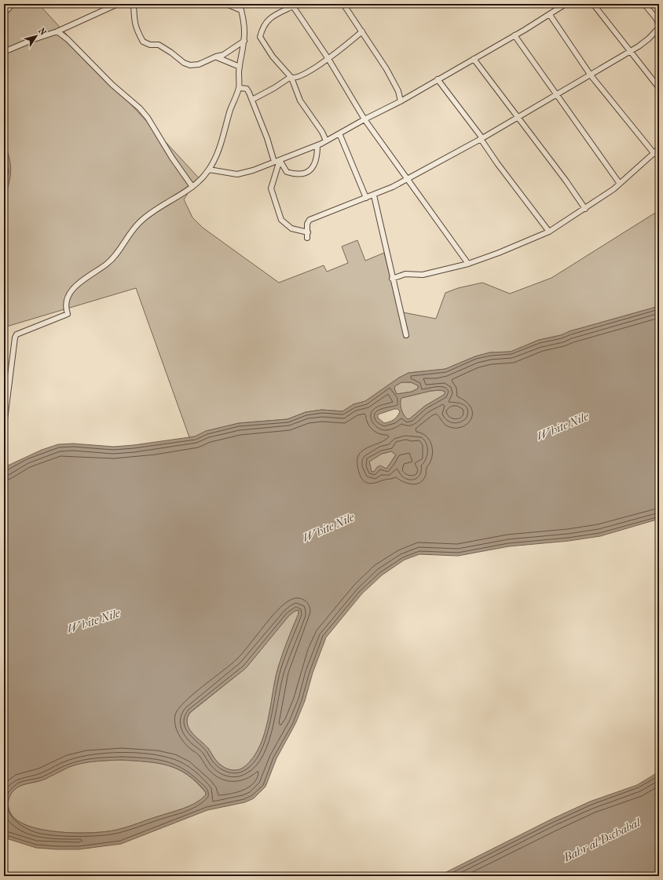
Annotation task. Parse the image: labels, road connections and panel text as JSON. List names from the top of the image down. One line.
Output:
{"water":["White Nile","Bahr al-Dschabal"],"north":"top right"}
